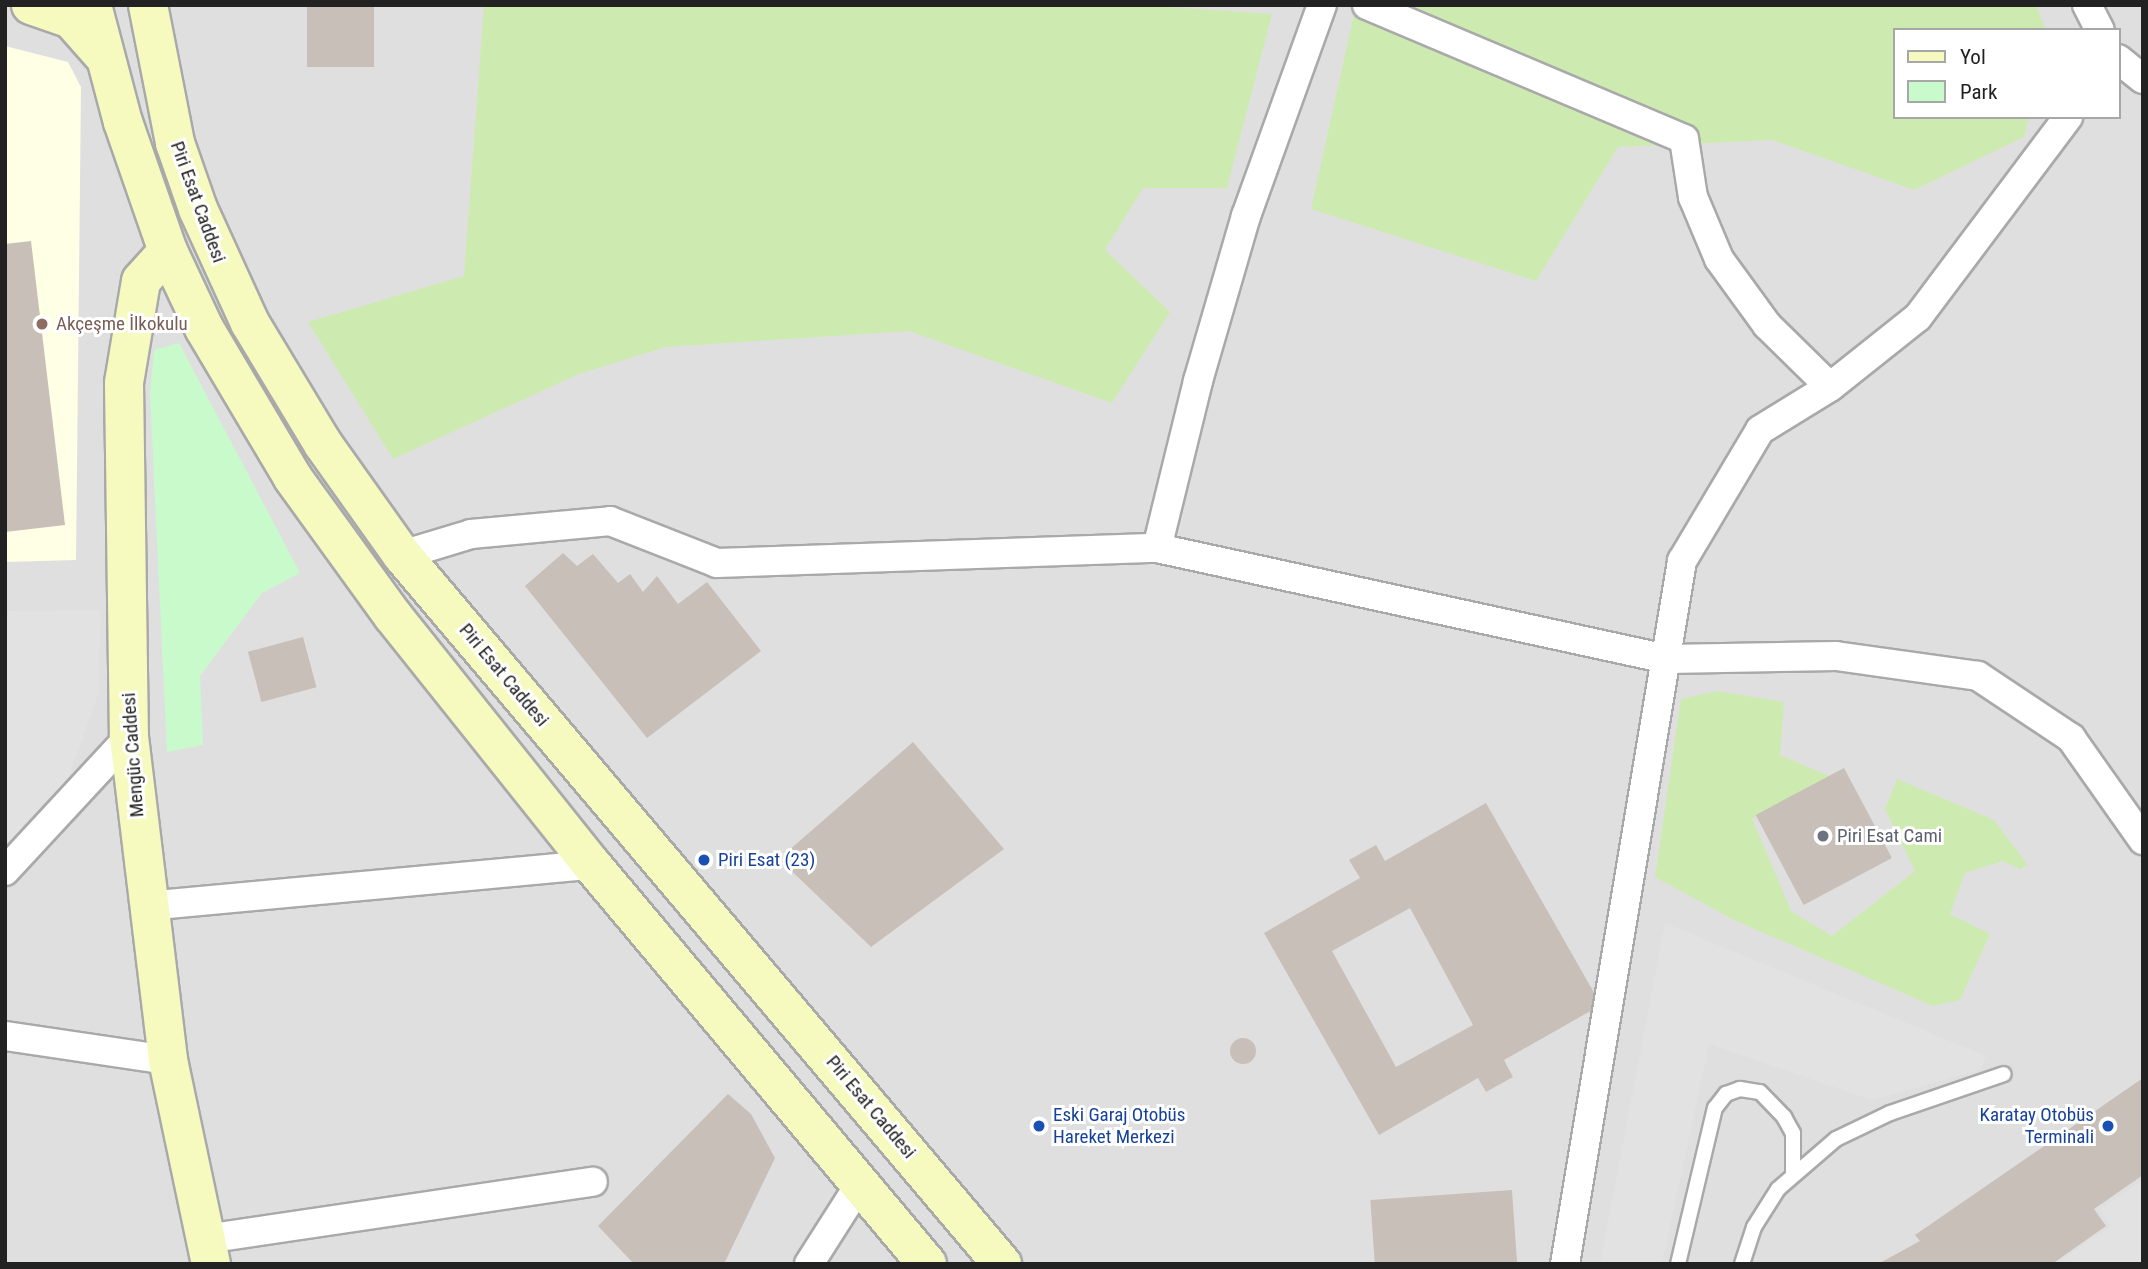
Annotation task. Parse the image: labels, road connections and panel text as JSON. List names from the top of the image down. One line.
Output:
{"streets":{"main road":["Piri Esat Caddesi","Mengüc Caddesi"]},"places":["Akçeşme İlkokulu","Piri Esat Cami","Piri Esat (23)","Eski Garaj Otobüs Hareket Merkezi","Karatay Otobüs Terminali"],"legend":["Yol","Park"]}
